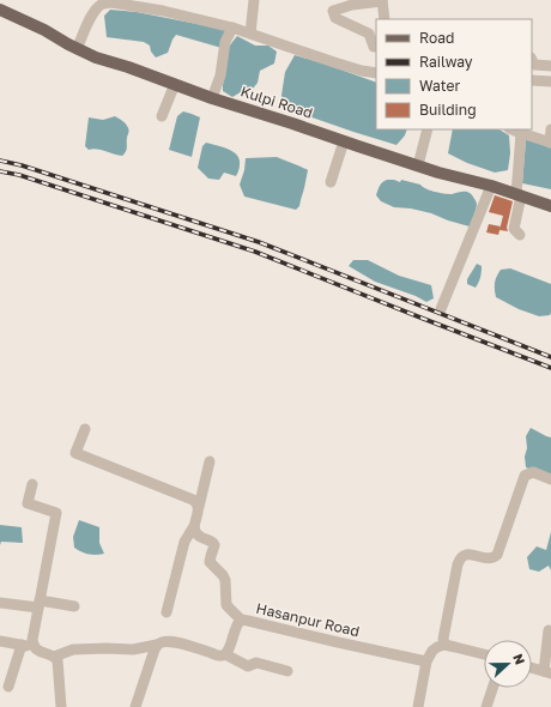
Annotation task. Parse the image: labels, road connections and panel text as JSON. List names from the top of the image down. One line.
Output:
{"streets":{"main road":["Kulpi Road"],"street":["Hasanpur Road"]},"legend":["Road","Railway","Water","Building"],"north":"right"}
